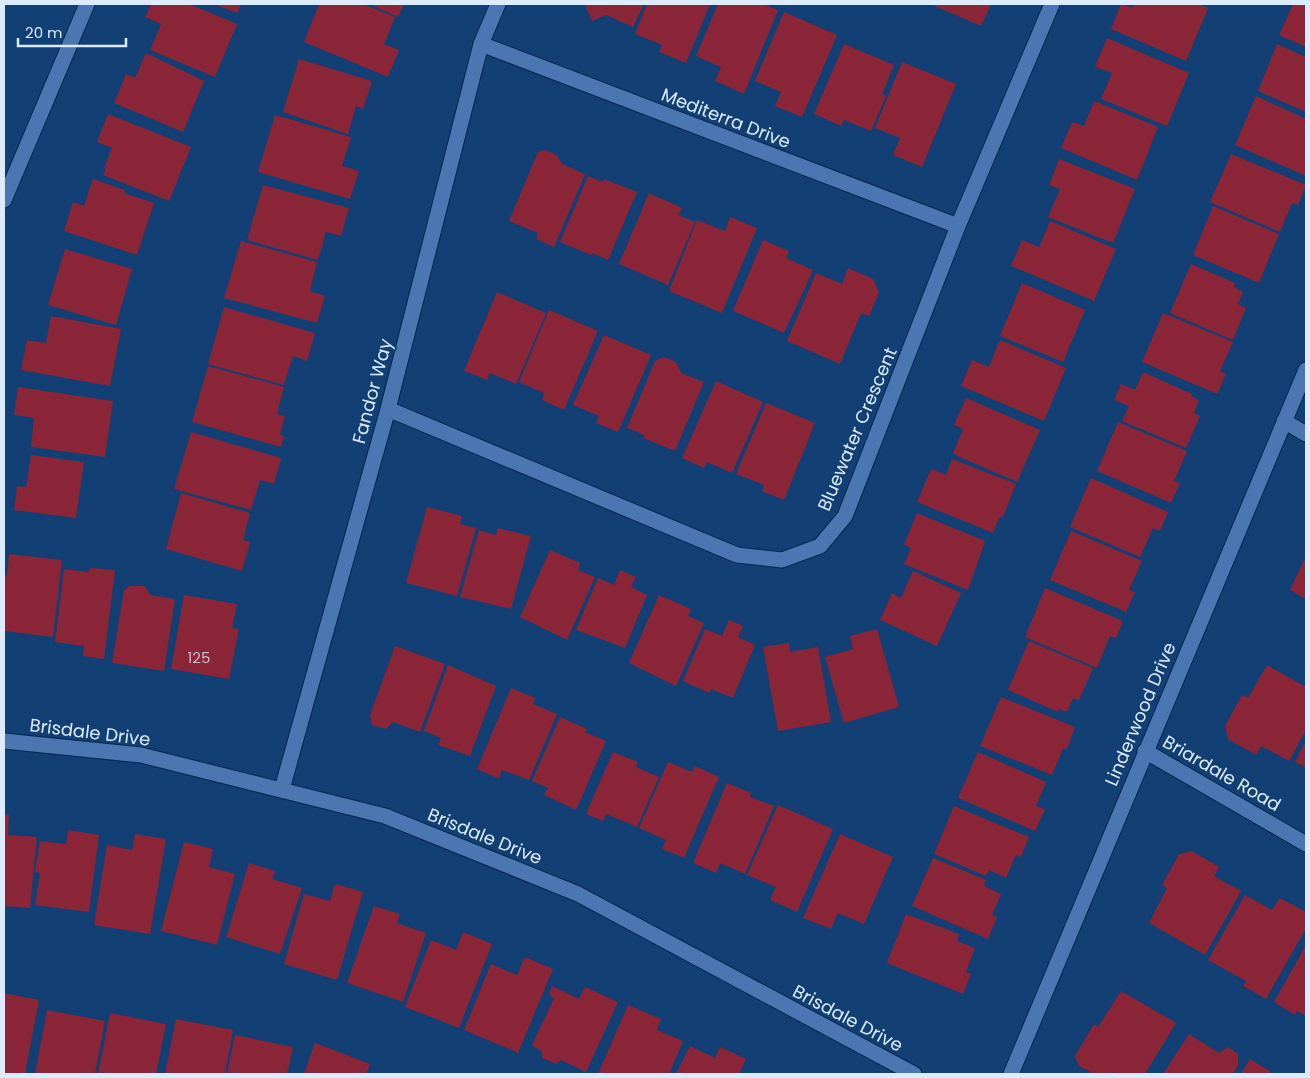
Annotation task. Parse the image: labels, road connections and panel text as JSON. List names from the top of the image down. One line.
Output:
{"streets":{"street":["Mediterra Drive","Fandor Way","Bluewater Crescent","Linderwood Drive","Brisdale Drive","Briardale Road"]},"crossings":[["Mediterra Drive","Fandor Way"],["Mediterra Drive","Bluewater Crescent"],["Fandor Way","Bluewater Crescent"],["Fandor Way","Brisdale Drive"],["Linderwood Drive","Briardale Road"]],"house_numbers":["125"],"scale_bar":"20 m"}
